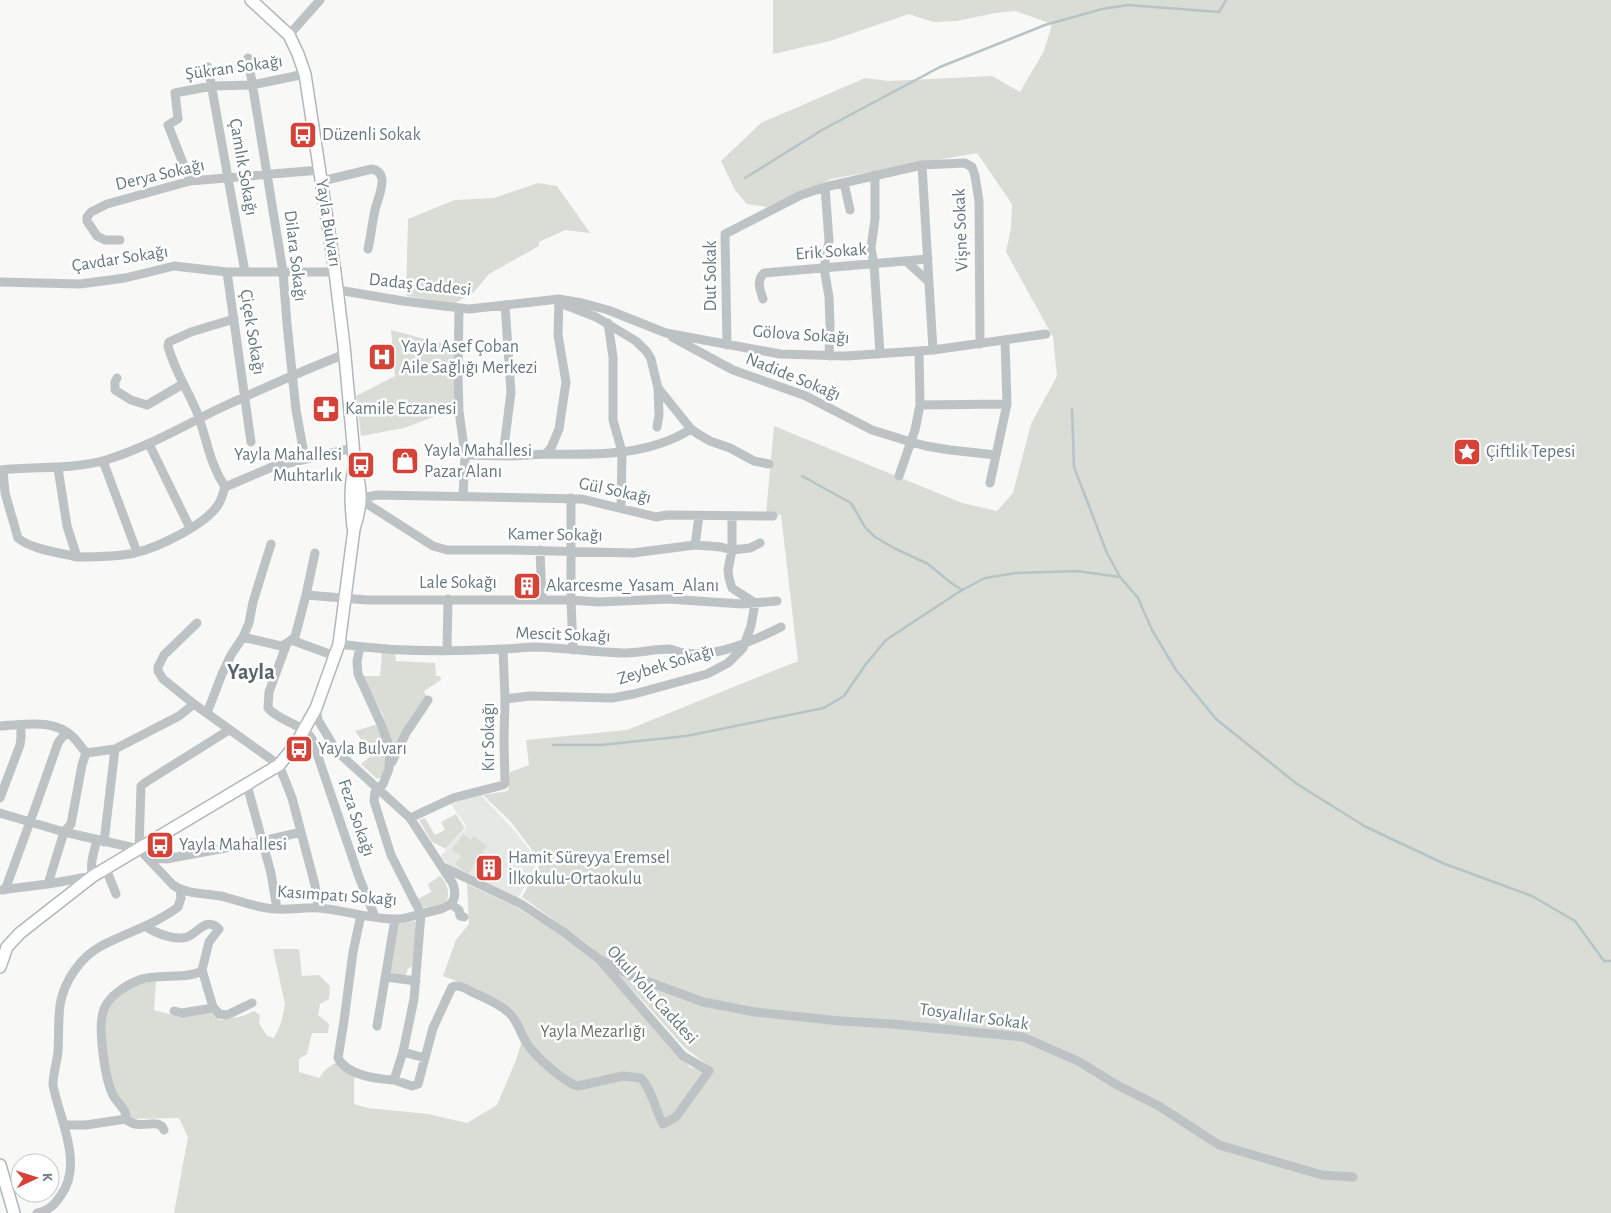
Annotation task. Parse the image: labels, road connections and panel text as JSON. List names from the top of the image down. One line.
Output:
{"streets":{"main road":["Yayla Bulvarı"],"street":["Şükran Sokağı","Çamlık Sokağı","Derya Sokağı","Vişne Sokak","Erik Sokak","Dilara Sokağı","Çavdar Sokağı","Dut Sokak","Dadaş Caddesi","Çiçek Sokağı","Gölova Sokağı","Nadide Sokağı","Gül Sokağı","Kamer Sokağı","Lale Sokağı","Mescit Sokağı","Zeybek Sokağı","Kır Sokağı","Feza Sokağı","Kasımpatı Sokağı","Okul Yolu Caddesi","Tosyalılar Sokak"]},"crossings":[["Şükran Sokağı","Çamlık Sokağı"],["Şükran Sokağı","Derya Sokağı"],["Şükran Sokağı","Yayla Bulvarı"],["Şükran Sokağı","Dilara Sokağı"],["Çamlık Sokağı","Derya Sokağı"],["Çamlık Sokağı","Çavdar Sokağı"],["Derya Sokağı","Yayla Bulvarı"],["Derya Sokağı","Dilara Sokağı"],["Yayla Bulvarı","Çavdar Sokağı"],["Yayla Bulvarı","Dadaş Caddesi"],["Yayla Bulvarı","Gül Sokağı"],["Yayla Bulvarı","Kamer Sokağı"],["Yayla Bulvarı","Lale Sokağı"],["Yayla Bulvarı","Mescit Sokağı"],["Yayla Bulvarı","Feza Sokağı"],["Vişne Sokak","Gölova Sokağı"],["Dilara Sokağı","Çavdar Sokağı"],["Çavdar Sokağı","Çiçek Sokağı"],["Dut Sokak","Gölova Sokağı"],["Dadaş Caddesi","Gölova Sokağı"],["Gölova Sokağı","Nadide Sokağı"],["Gül Sokağı","Kamer Sokağı"],["Lale Sokağı","Zeybek Sokağı"],["Mescit Sokağı","Zeybek Sokağı"],["Mescit Sokağı","Kır Sokağı"],["Zeybek Sokağı","Kır Sokağı"],["Feza Sokağı","Kasımpatı Sokağı"],["Okul Yolu Caddesi","Tosyalılar Sokak"]],"districts":["Yayla"],"parks":["Yayla Mezarlığı"],"places":{"bus stop":["Düzenli Sokak","Yayla Mahallesi Muhtarlık","Yayla Bulvarı","Yayla Mahallesi"],"hospital":["Yayla Asef Çoban Aile Sağlığı Merkezi"],"pharmacy":["Kamile Eczanesi"],"place":["Çiftlik Tepesi"],"shop":["Yayla Mahallesi Pazar Alanı"],"building":["Akarcesme_Yasam_Alanı","Hamit Süreyya Eremsel İlkokulu-Ortaokulu"]},"north":"right"}
